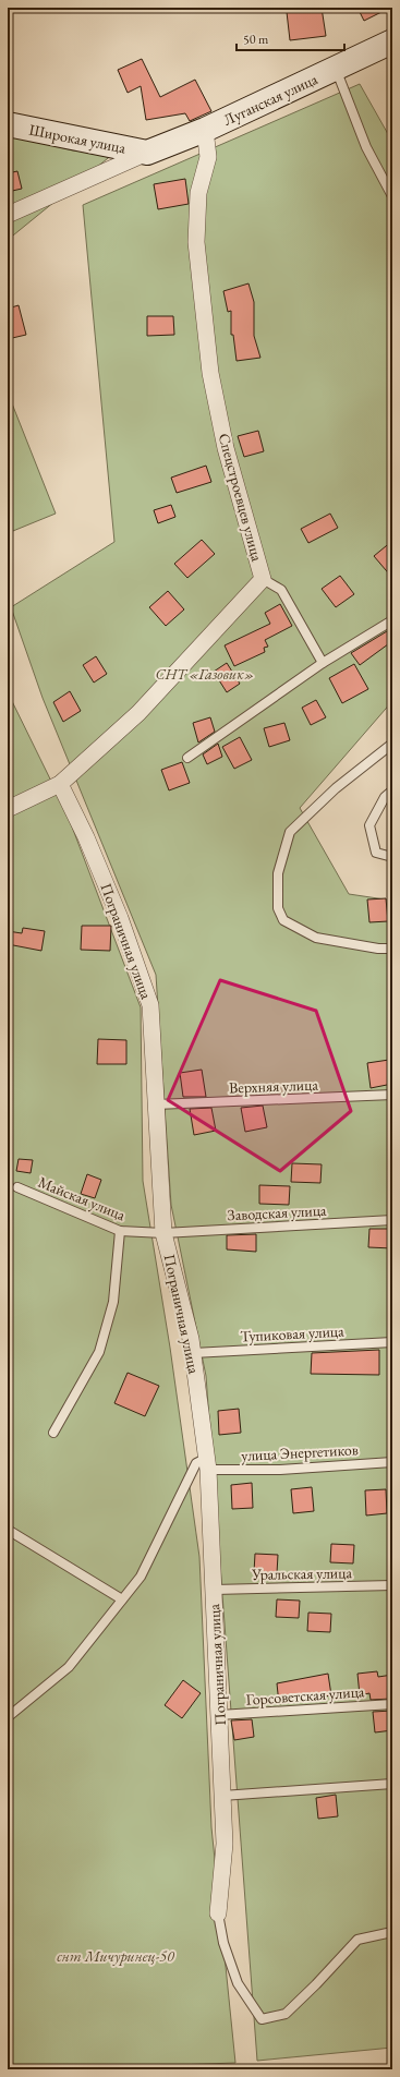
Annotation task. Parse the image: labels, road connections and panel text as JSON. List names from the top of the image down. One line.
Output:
{"streets":{"street":["Луганская улица","Широкая улица","Спецстроевцев улица","Пограничная улица"],"lane":["Верхняя улица","Майская улица","Заводская улица","Тупиковая улица","улица Энергетиков","Уральская улица","Горсоветская улица"]},"crossings":[["Луганская улица","Широкая улица"],["Луганская улица","Спецстроевцев улица"],["Спецстроевцев улица","Пограничная улица"],["Пограничная улица","Верхняя улица"],["Пограничная улица","Майская улица"],["Пограничная улица","Заводская улица"],["Пограничная улица","Тупиковая улица"],["Пограничная улица","улица Энергетиков"],["Пограничная улица","Уральская улица"],["Пограничная улица","Горсоветская улица"],["Майская улица","Заводская улица"]],"parks":["СНТ «Газовик»","снт Мичуринец-50"],"scale_bar":"50 m"}
